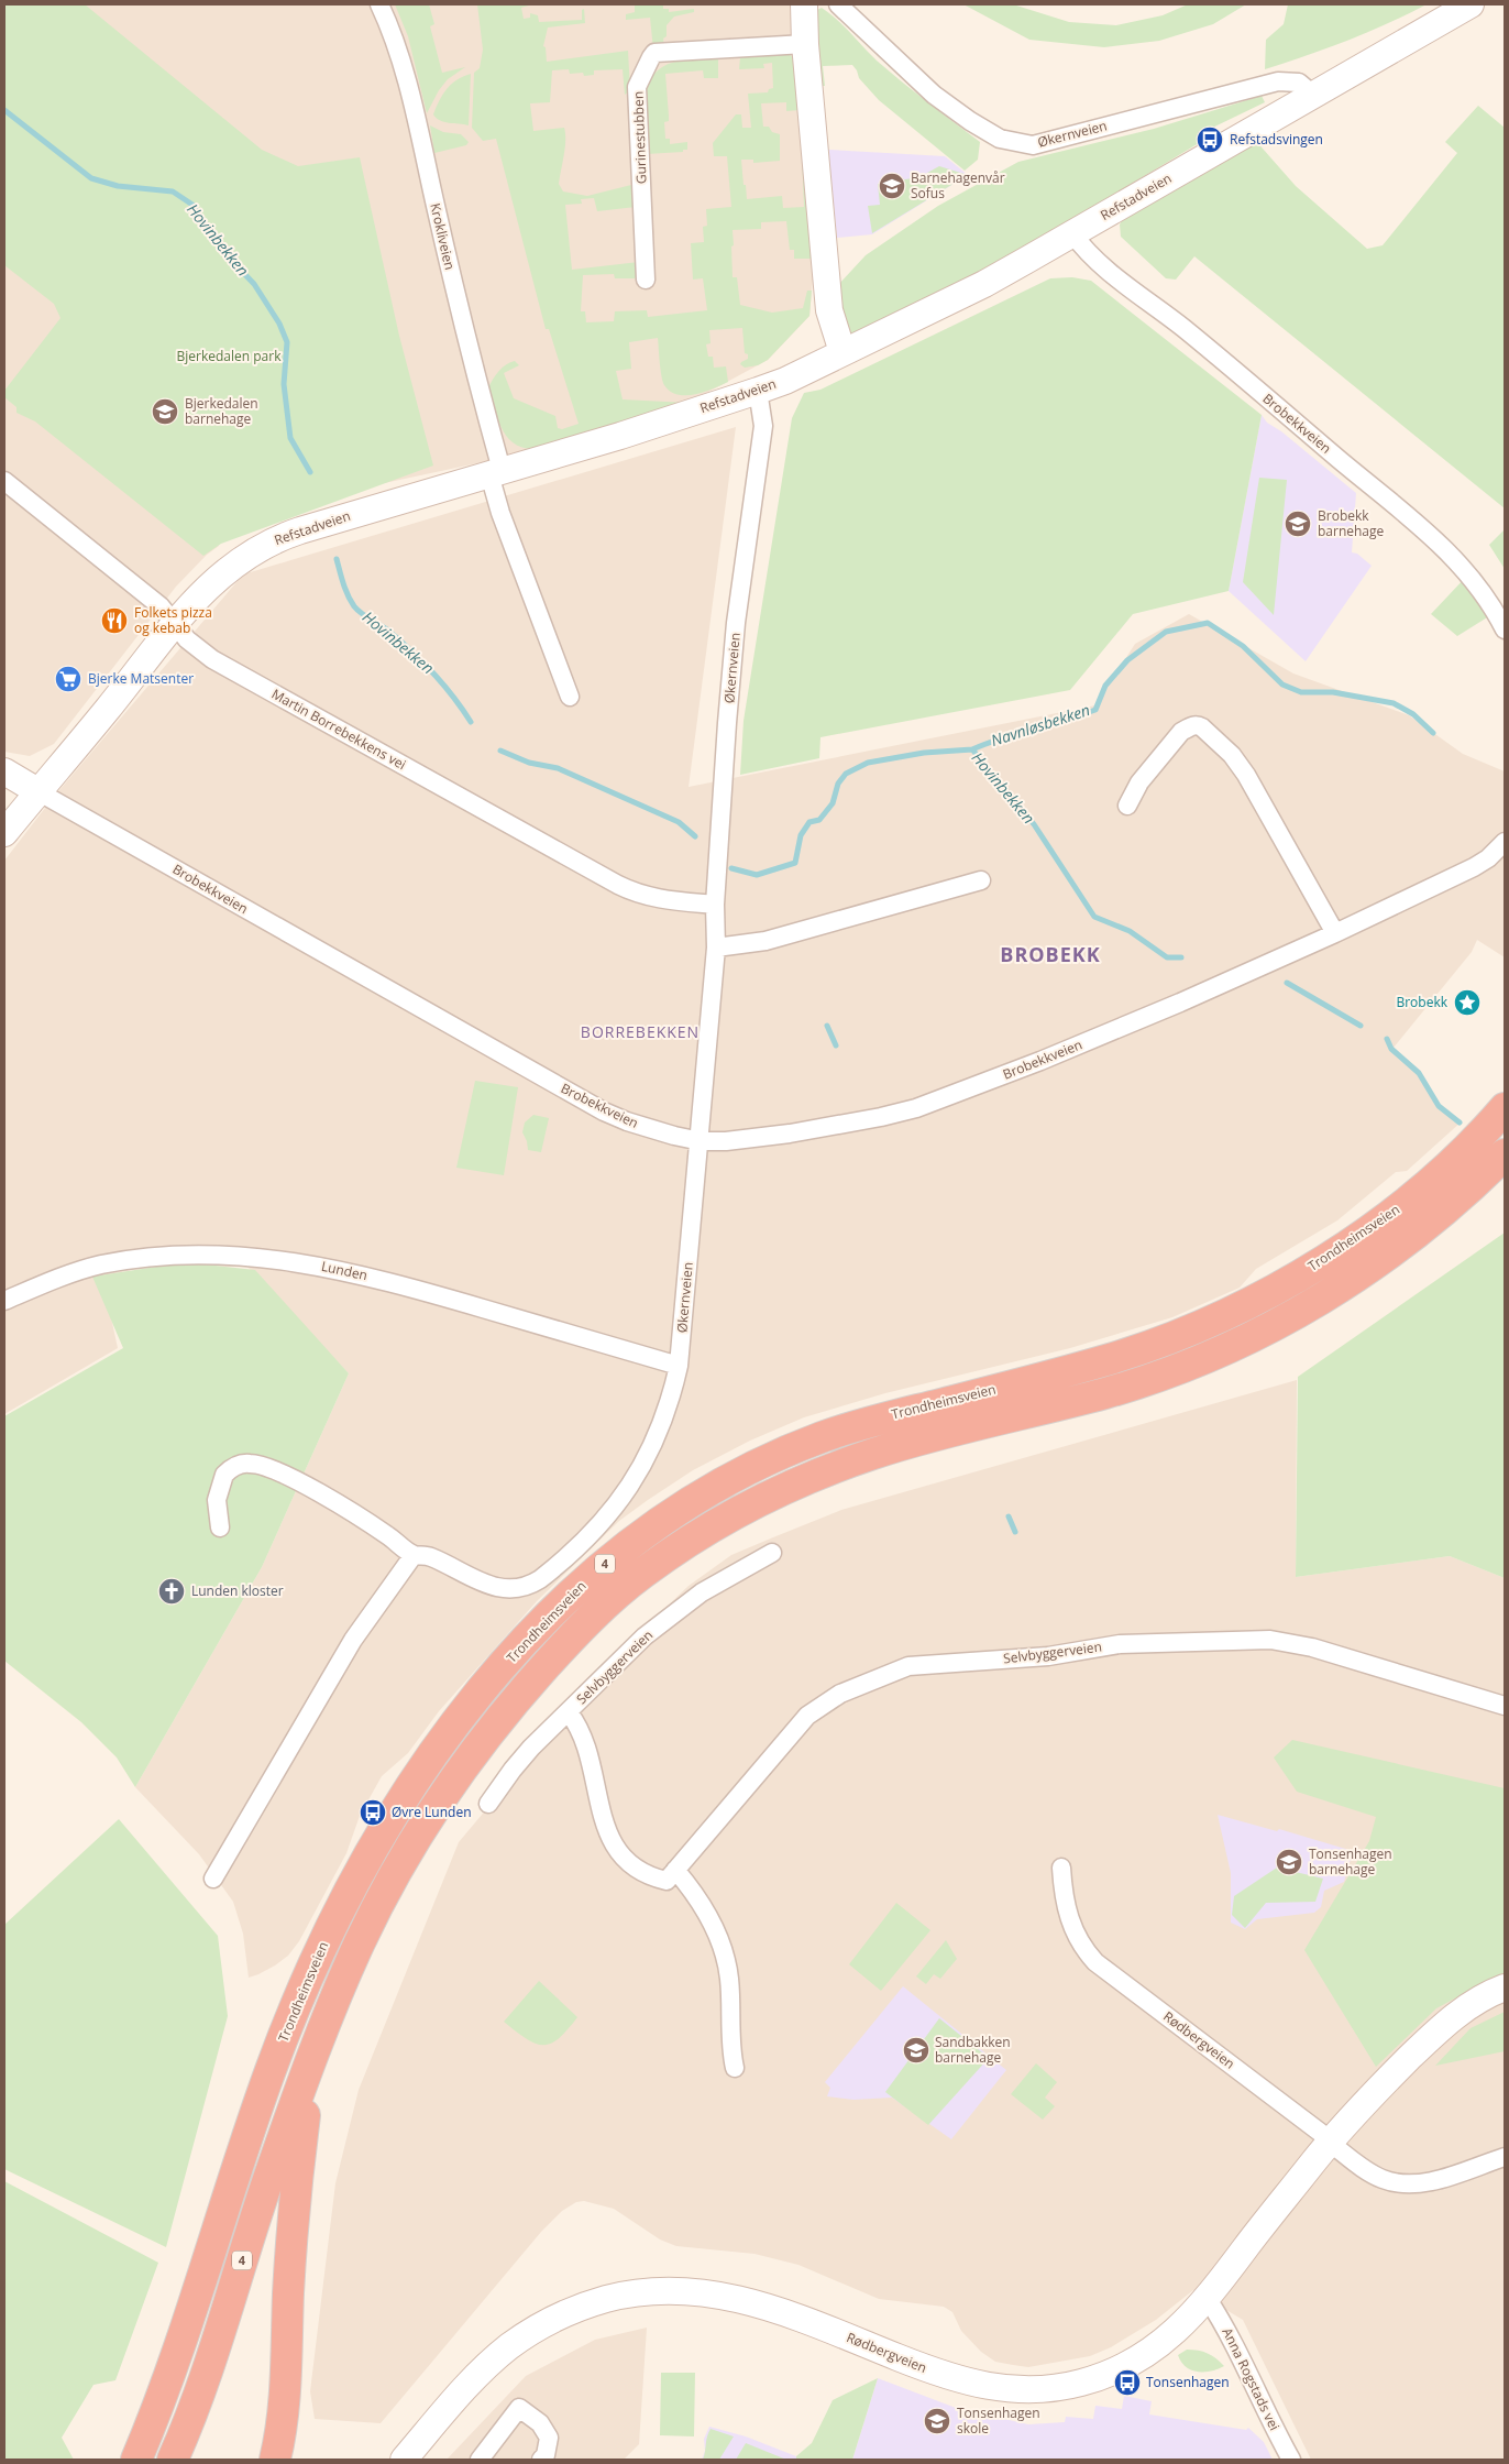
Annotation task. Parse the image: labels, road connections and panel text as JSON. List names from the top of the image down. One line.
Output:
{"streets":{"highway":["Trondheimsveien","4"],"street":["Økernveien","Gurinestubben","Refstadveien","Krokliveien","Brobekkveien","Martin Borrebekkens vei","Lunden","Selvbyggerveien","Rødbergveien","Anna Rogstads vei"]},"crossings":[["Økernveien","Refstadveien"],["Økernveien","Brobekkveien"],["Økernveien","Martin Borrebekkens vei"],["Økernveien","Lunden"],["Refstadveien","Krokliveien"],["Refstadveien","Brobekkveien"],["Refstadveien","Martin Borrebekkens vei"],["Rødbergveien","Anna Rogstads vei"]],"districts":["BROBEKK","BORREBEKKEN"],"water":["Hovinbekken","Navnløsbekken"],"parks":["Bjerkedalen park"],"places":{"bus stop":["Refstadsvingen","Øvre Lunden","Tonsenhagen"],"school or university":["Barnehagenvår Sofus","Bjerkedalen barnehage","Brobekk barnehage","Tonsenhagen barnehage","Sandbakken barnehage","Tonsenhagen skole"],"restaurant":["Folkets pizza og kebab"],"supermarket":["Bjerke Matsenter"],"place":["Brobekk"],"church":["Lunden kloster"]}}
